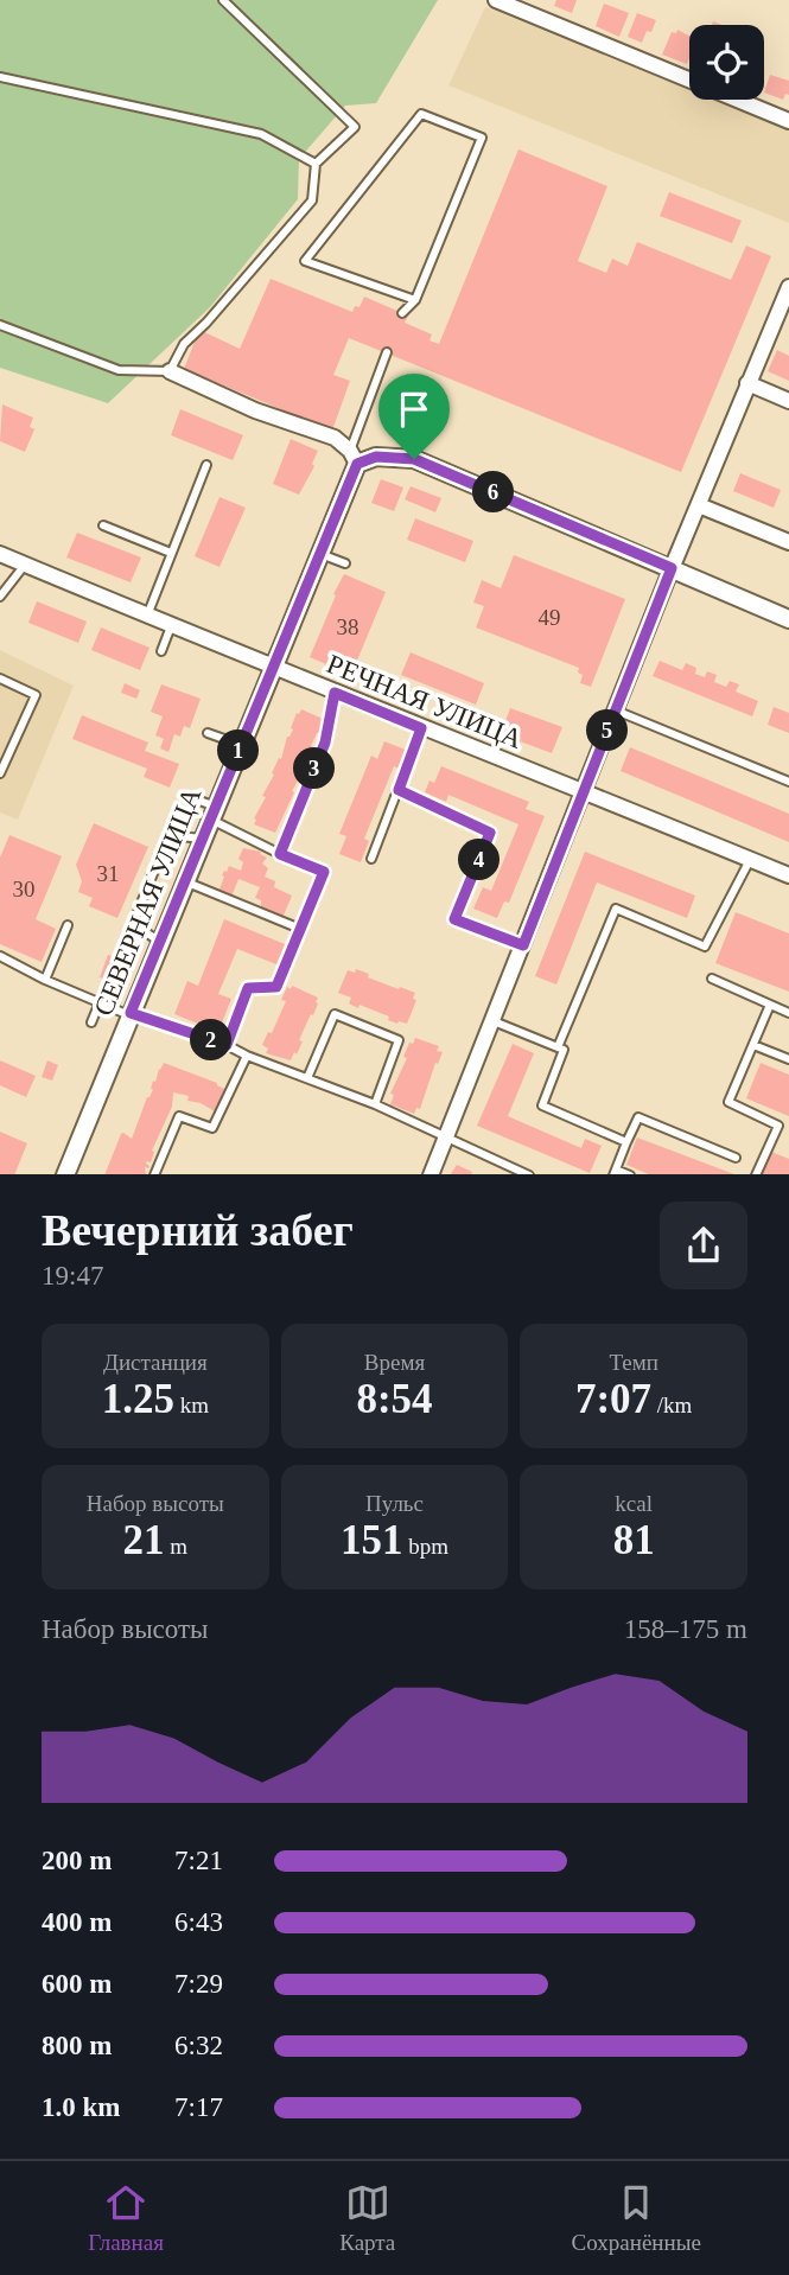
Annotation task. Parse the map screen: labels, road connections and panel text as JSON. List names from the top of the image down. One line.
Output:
{"streets":{"street":["РЕЧНАЯ УЛИЦА","СЕВЕРНАЯ УЛИЦА"]},"crossings":[["РЕЧНАЯ УЛИЦА","СЕВЕРНАЯ УЛИЦА"]],"house_numbers":["49","38","31","30"],"page":{"pins":["6","5","1","3","4","2"],"heading":["Вечерний забег","19:47"],"stats":[["Дистанция","1.25 km"],["Время","8:54"],["Темп","7:07 /km"],["Набор высоты","21 m"],["Пульс","151 bpm"],["kcal","81"]],"chart":["Набор высоты","158–175 m"],"list":[{"name":"200 m","note":"7:21"},{"name":"400 m","note":"6:43"},{"name":"600 m","note":"7:29"},{"name":"800 m","note":"6:32"},{"name":"1.0 km","note":"7:17"}],"tabs":["Главная","Карта","Сохранённые"]}}
